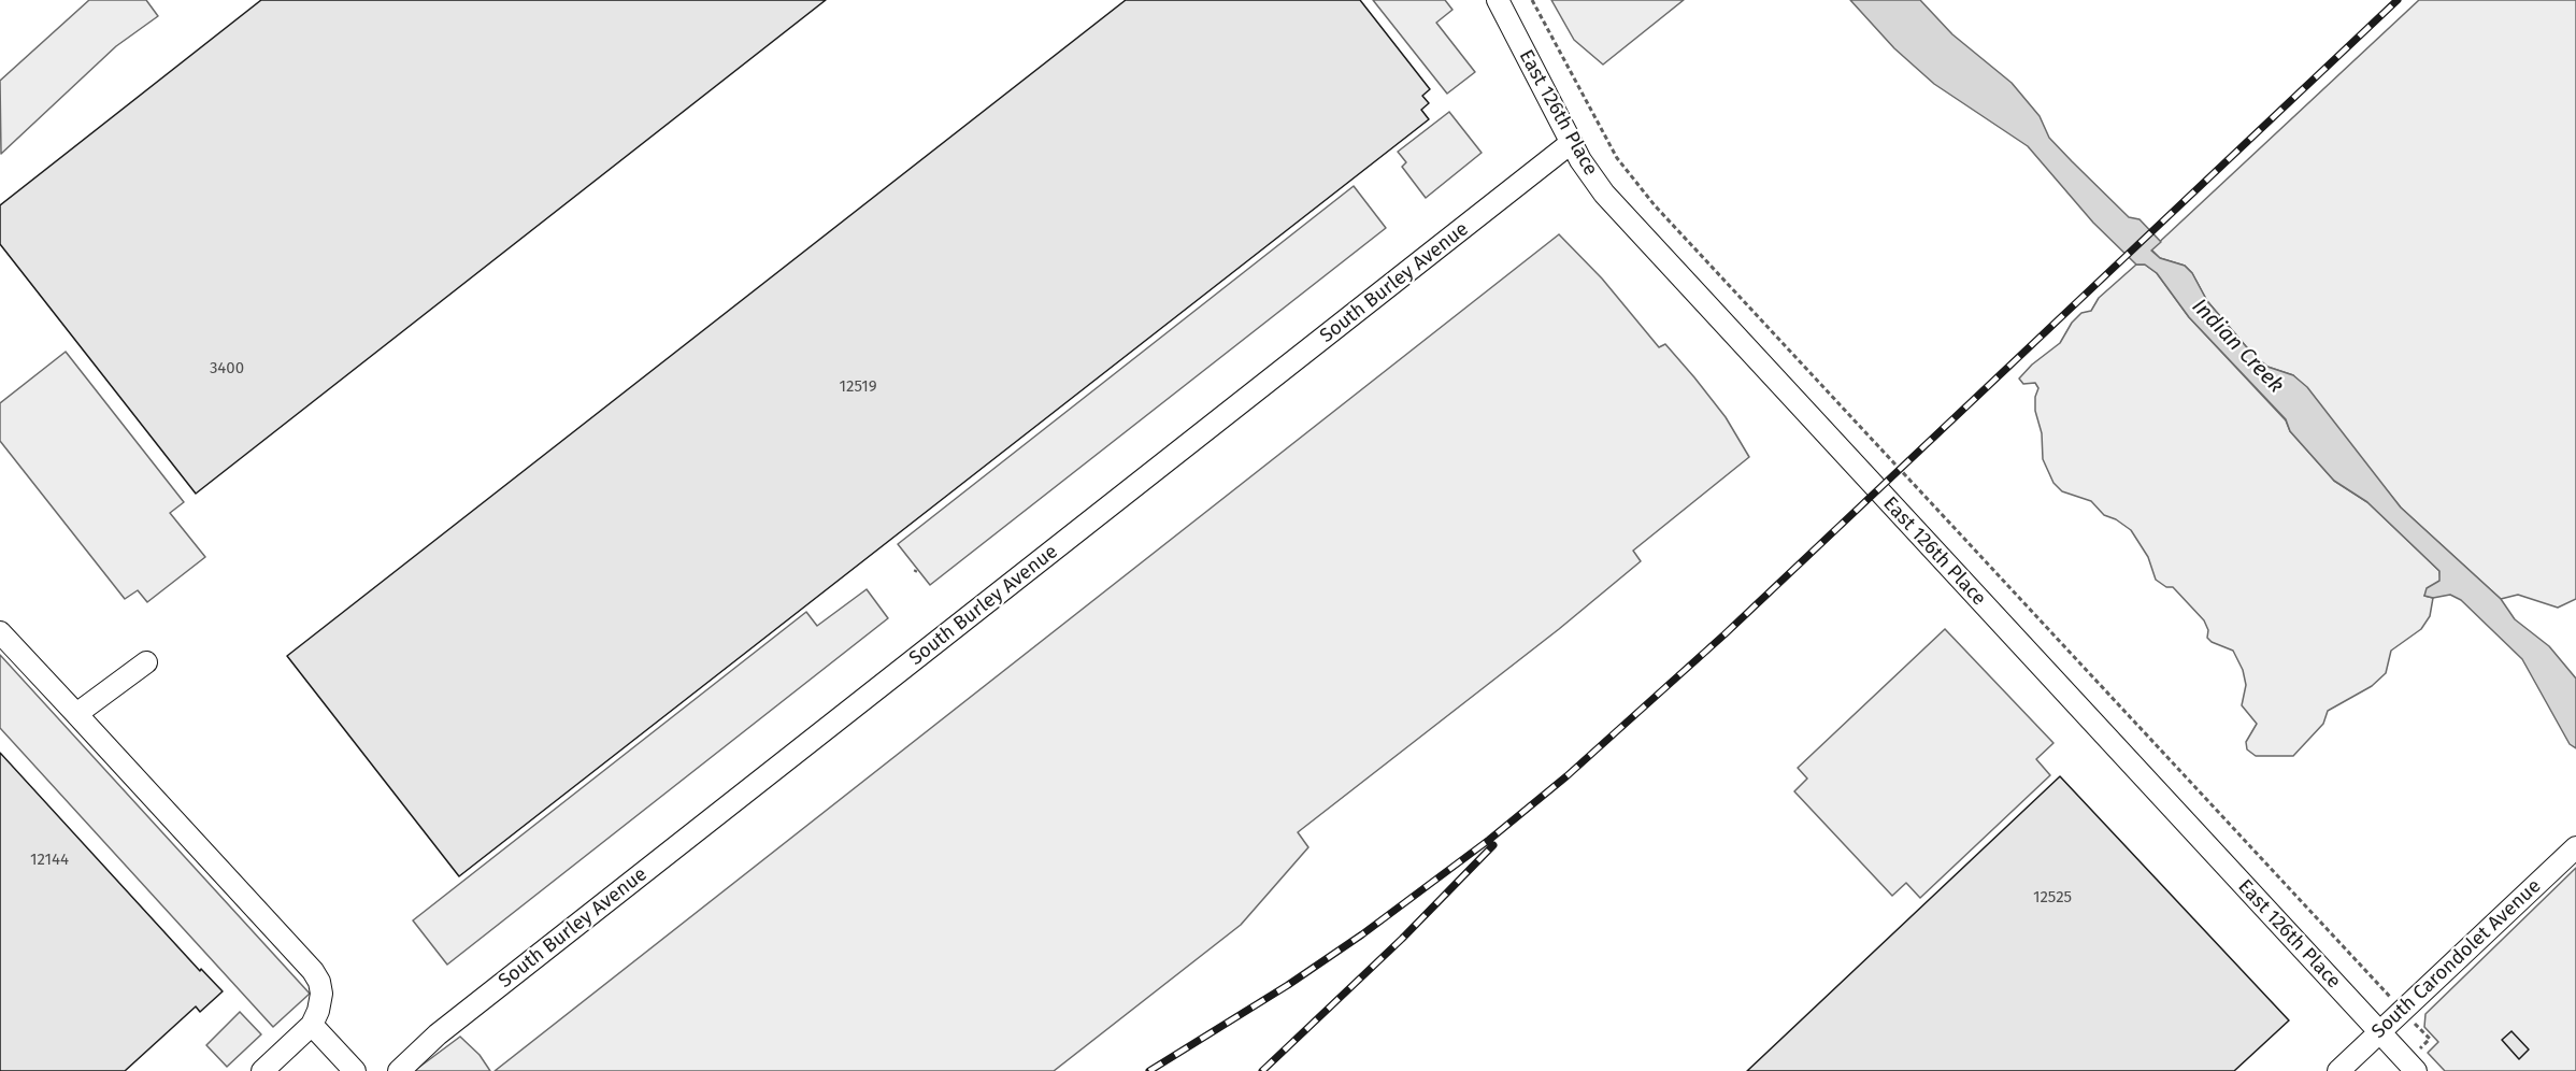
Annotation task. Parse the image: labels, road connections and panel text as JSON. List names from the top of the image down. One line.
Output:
{"streets":{"street":["East 126th Place","South Burley Avenue","South Carondolet Avenue"]},"crossings":[["East 126th Place","South Burley Avenue"],["East 126th Place","South Carondolet Avenue"]],"water":["Indian Creek"],"house_numbers":["3400","12519","12144","12525"]}
